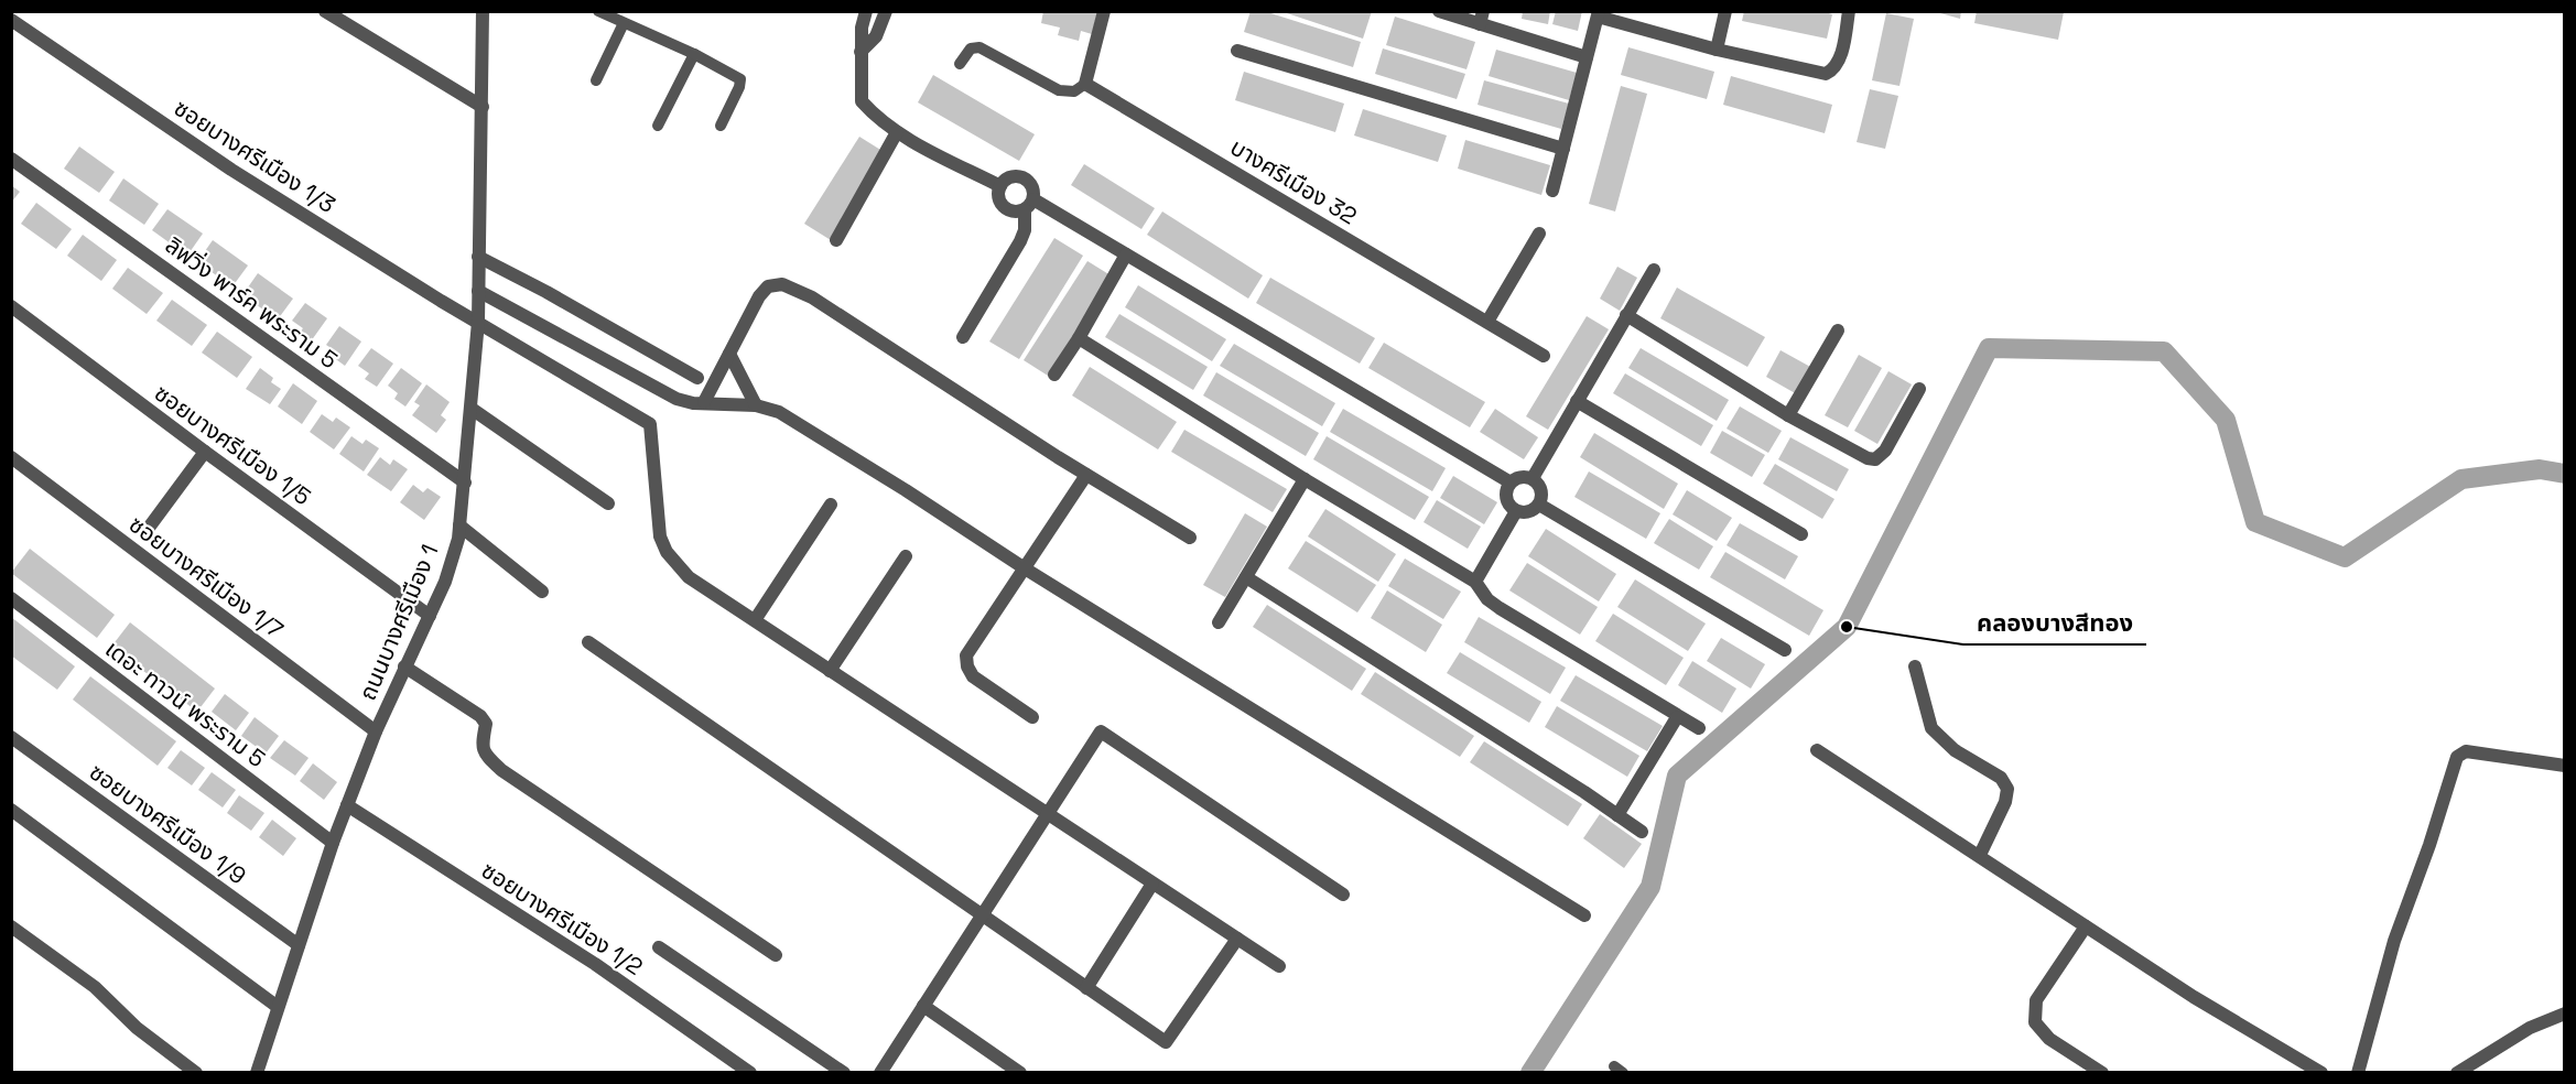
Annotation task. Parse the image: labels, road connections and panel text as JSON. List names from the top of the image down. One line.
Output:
{"streets":{"street":["ซอยบางศรีเมือง 1/3","บางศรีเมือง 32","ลิฟวิ่ง พาร์ค พระราม 5","ซอยบางศรีเมือง 1/5","ซอยบางศรีเมือง 1/7","ถนนบางศรีเมือง 1","เดอะ ทาวน์ พระราม 5","ซอยบางศรีเมือง 1/9","ซอยบางศรีเมือง 1/2"]},"crossings":[["ซอยบางศรีเมือง 1/3","ถนนบางศรีเมือง 1"],["ลิฟวิ่ง พาร์ค พระราม 5","ถนนบางศรีเมือง 1"],["ซอยบางศรีเมือง 1/5","ถนนบางศรีเมือง 1"],["ซอยบางศรีเมือง 1/7","ถนนบางศรีเมือง 1"],["ถนนบางศรีเมือง 1","เดอะ ทาวน์ พระราม 5"],["ถนนบางศรีเมือง 1","ซอยบางศรีเมือง 1/9"],["ถนนบางศรีเมือง 1","ซอยบางศรีเมือง 1/2"]],"places":["คลองบางสีทอง"]}
